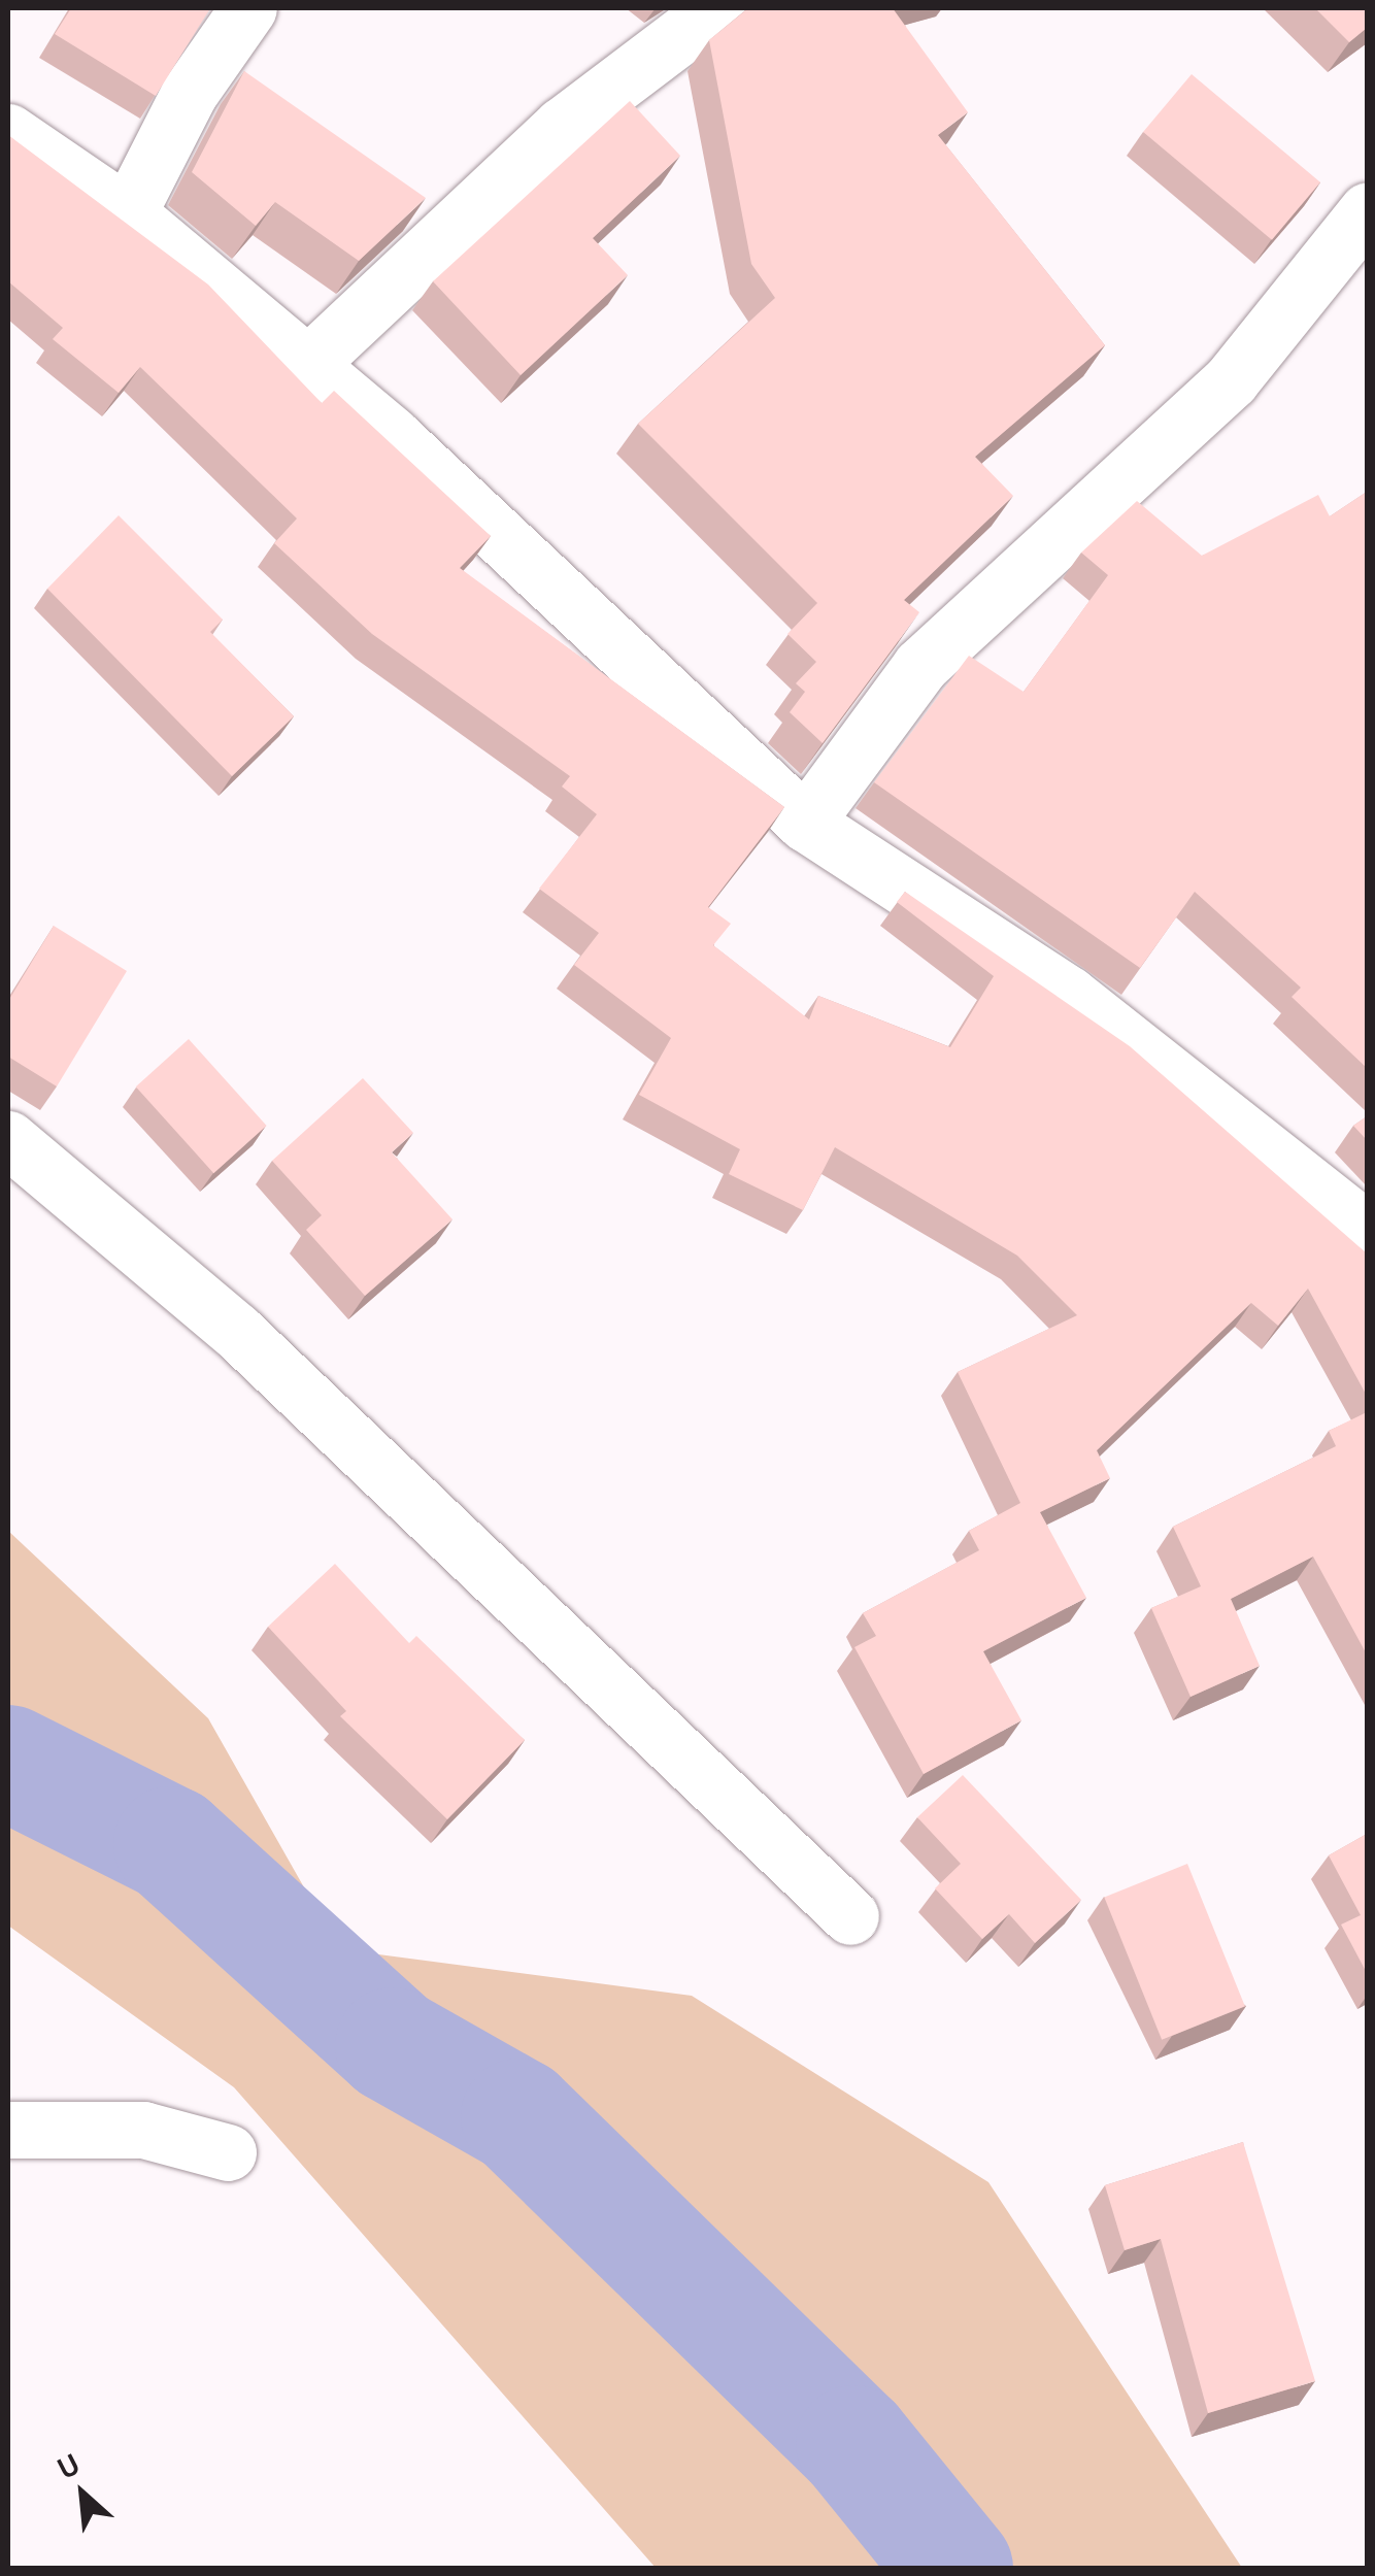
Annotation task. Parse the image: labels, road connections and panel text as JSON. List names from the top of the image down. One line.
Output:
{"north":"top left"}
